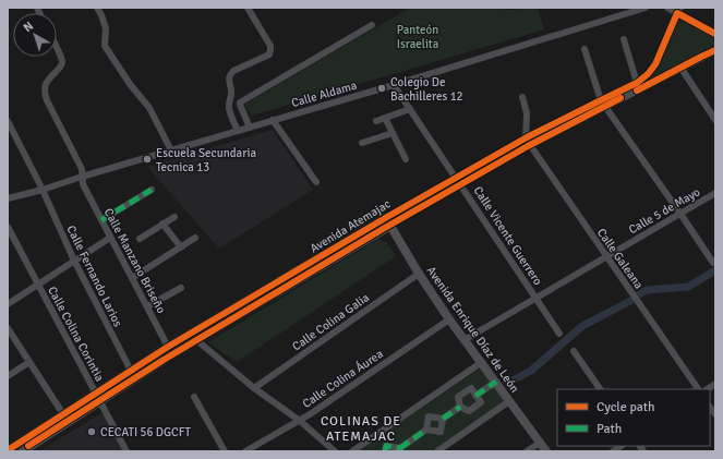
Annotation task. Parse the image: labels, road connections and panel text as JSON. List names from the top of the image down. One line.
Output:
{"streets":{"main road":["Avenida Atemajac","Avenida Enrique Díaz de León"],"street":["Calle Aldama","Calle 5 de Mayo","Calle Vicente Guerrero","Calle Galeana","Calle Manzano Briseño","Calle Fernando Larios","Calle Colina Galia","Calle Colina Corintia","Calle Colina Áurea"]},"crossings":[["Calle Aldama","Calle Vicente Guerrero"],["Calle Aldama","Calle Manzano Briseño"],["Calle Aldama","Calle Fernando Larios"],["Calle 5 de Mayo","Calle Vicente Guerrero"],["Calle 5 de Mayo","Calle Galeana"],["Calle 5 de Mayo","Avenida Enrique Díaz de León"],["Avenida Atemajac","Calle Vicente Guerrero"],["Avenida Atemajac","Calle Galeana"],["Avenida Atemajac","Calle Manzano Briseño"],["Avenida Atemajac","Calle Fernando Larios"],["Avenida Atemajac","Avenida Enrique Díaz de León"],["Avenida Atemajac","Calle Colina Corintia"],["Calle Colina Galia","Avenida Enrique Díaz de León"],["Avenida Enrique Díaz de León","Calle Colina Áurea"]],"districts":["COLINAS DE ATEMAJAC"],"parks":["Panteón Israelita"],"places":["Colegio De Bachilleres 12","Escuela Secundaria Tecnica 13","CECATI 56 DGCFT"],"legend":["Cycle path","Path"],"north":"top left"}
